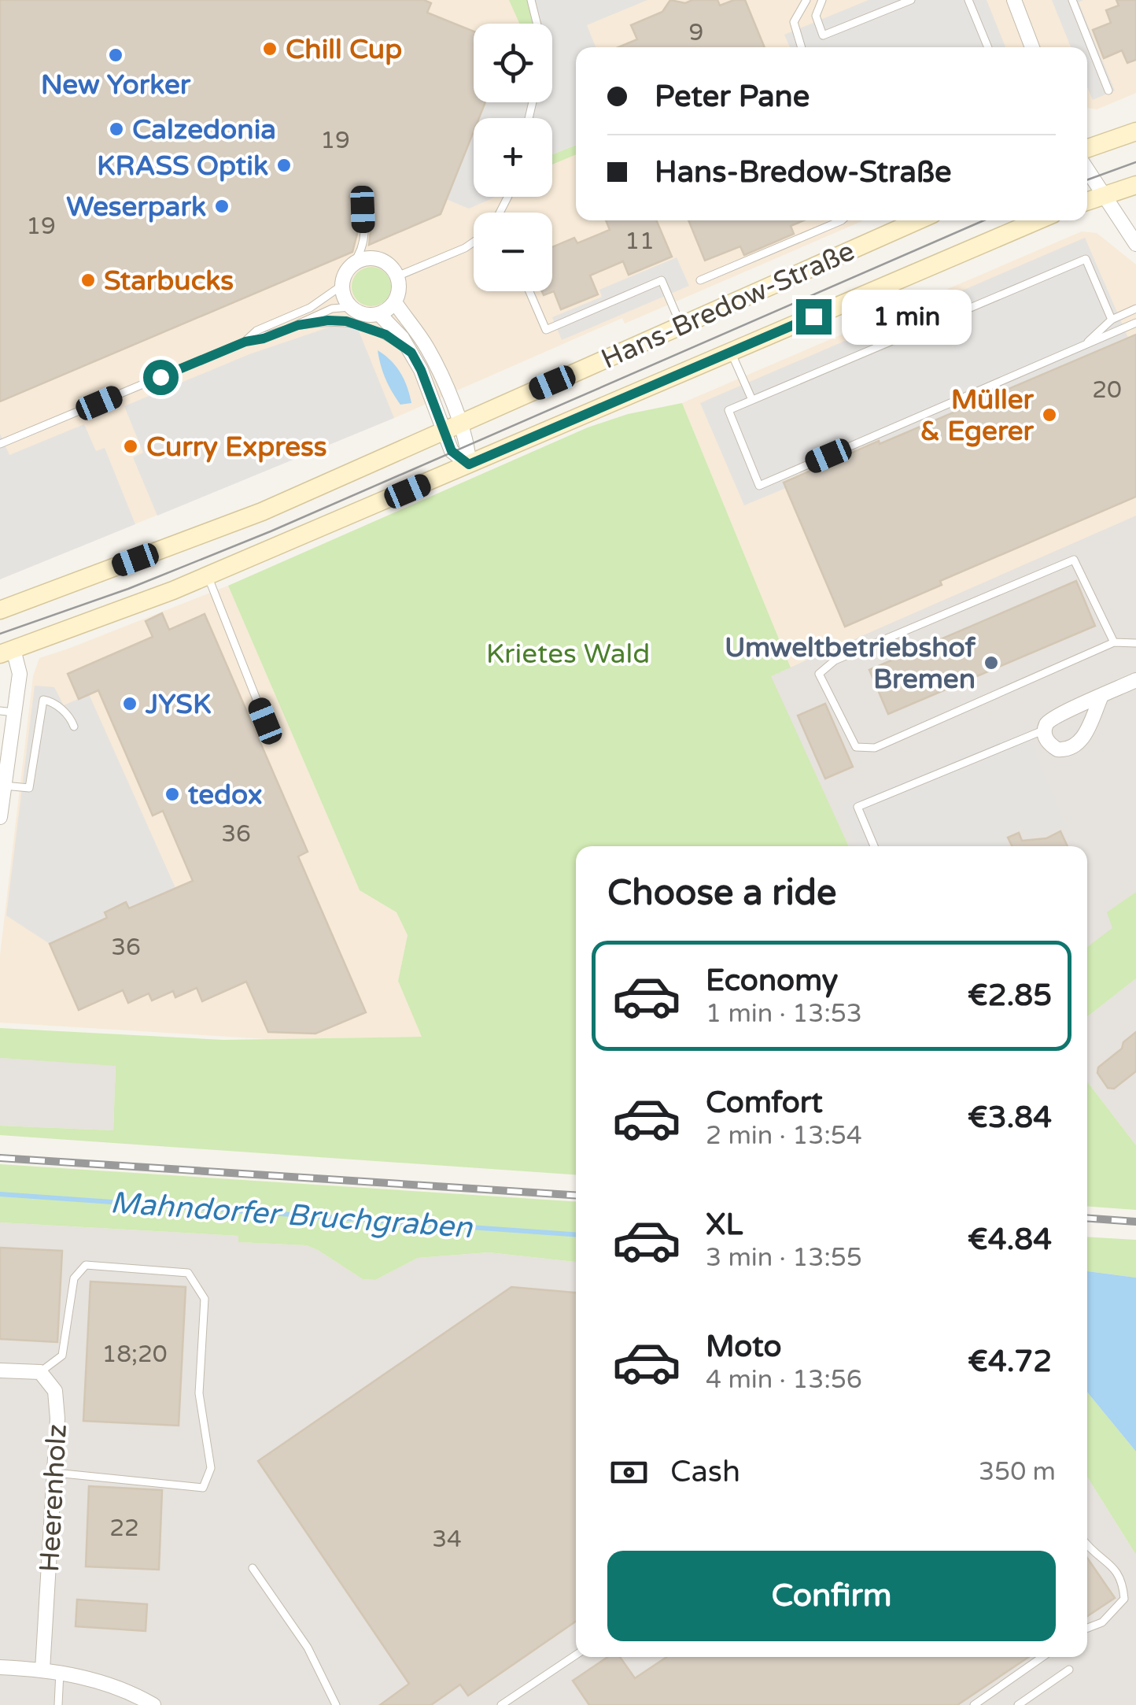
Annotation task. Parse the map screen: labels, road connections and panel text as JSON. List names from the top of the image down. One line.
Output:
{"streets":{"main road":["Hans-Bredow-Straße"],"street":["Heerenholz"]},"water":["Mahndorfer Bruchgraben"],"parks":["Krietes Wald"],"places":["Chill Cup","New Yorker","Calzedonia","KRASS Optik","Weserpark","Starbucks","Müller & Egerer","Curry Express","Umweltbetriebshof Bremen","JYSK","tedox"],"house_numbers":["9","19","19","11","20","36","36","18;20","22","34"],"page":{"map_buttons":["+","−"],"banner":["Peter Pane","Hans-Bredow-Straße"],"bubble":"1 min","heading":"Choose a ride","list":[{"name":"Economy","note":"1 min · 13:53","value":"€2.85"},{"name":"Comfort","note":"2 min · 13:54","value":"€3.84"},{"name":"XL","note":"3 min · 13:55","value":"€4.84"},{"name":"Moto","note":"4 min · 13:56","value":"€4.72"}],"pay":["Cash","350 m"],"buttons":"Confirm"}}
